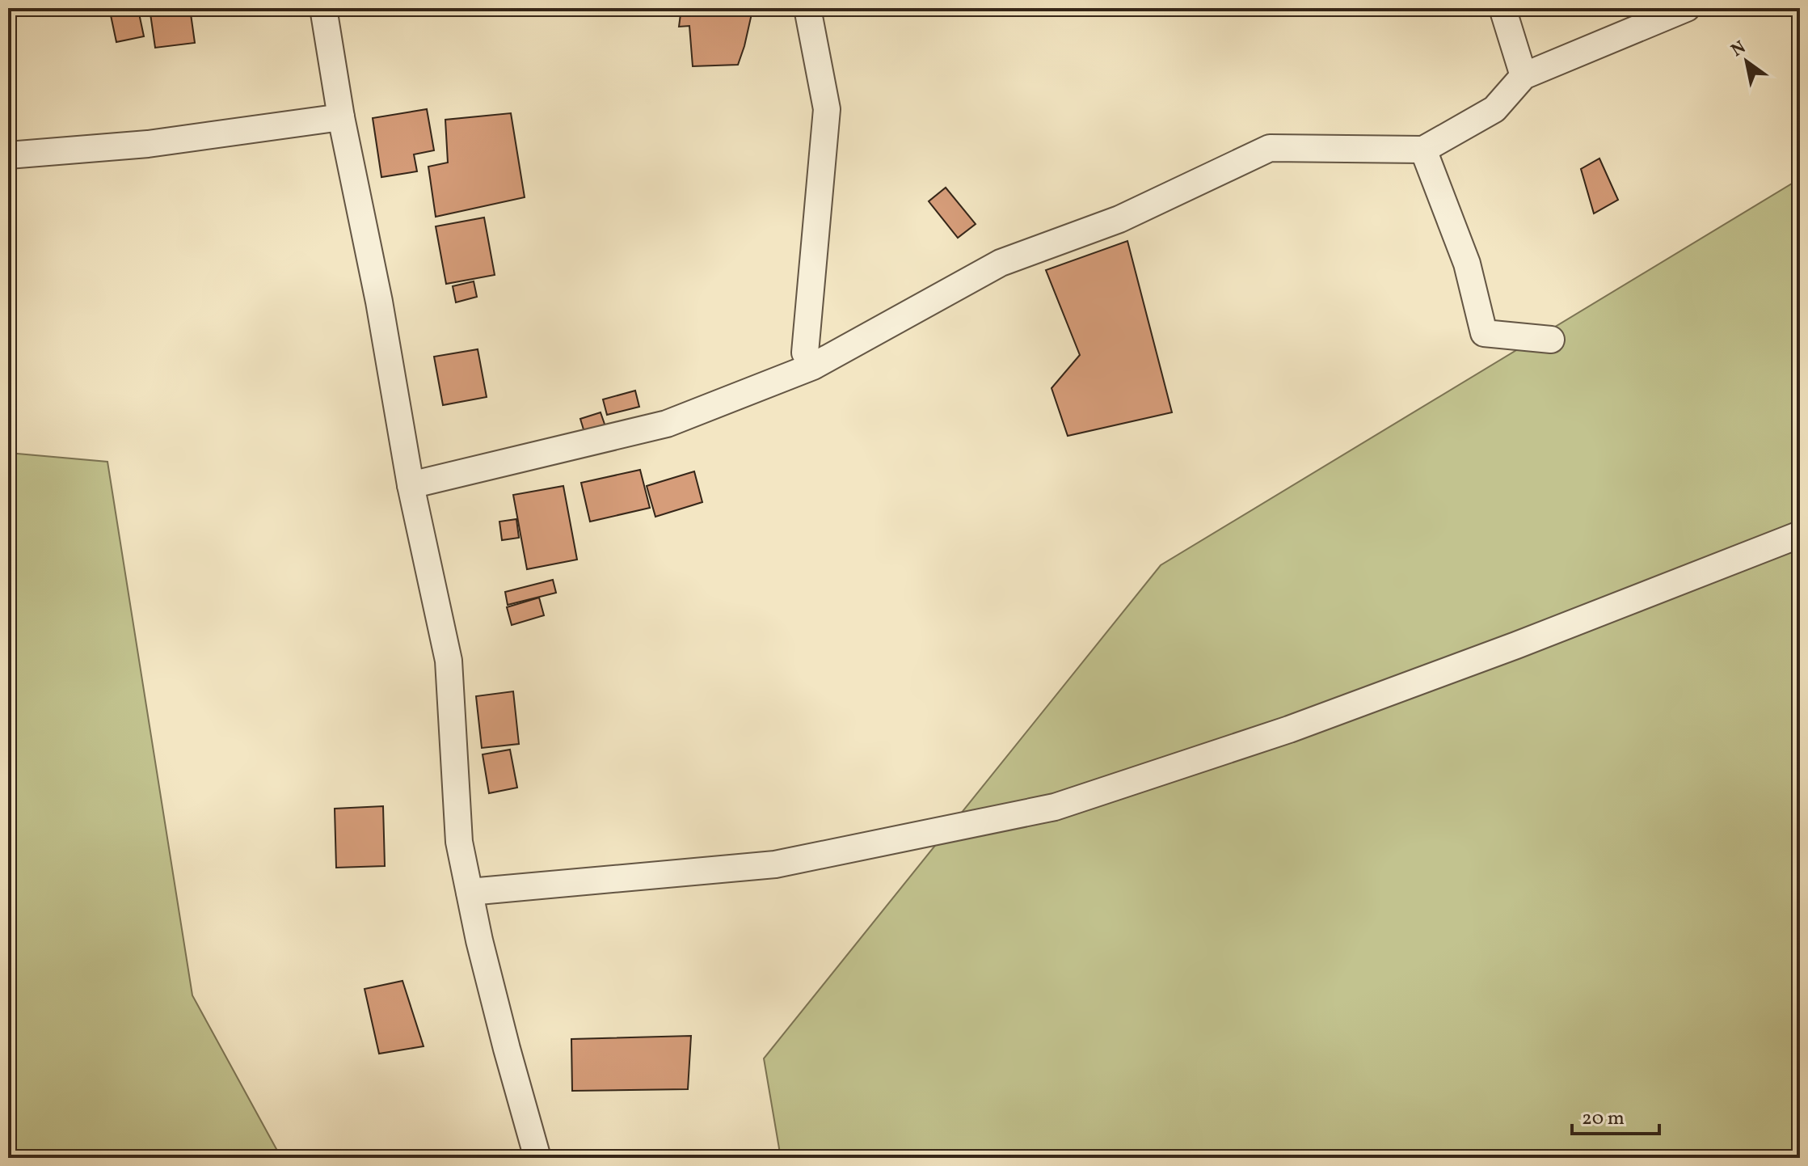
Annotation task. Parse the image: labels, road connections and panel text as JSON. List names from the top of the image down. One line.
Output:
{"scale_bar":"20 m","north":"top left"}
